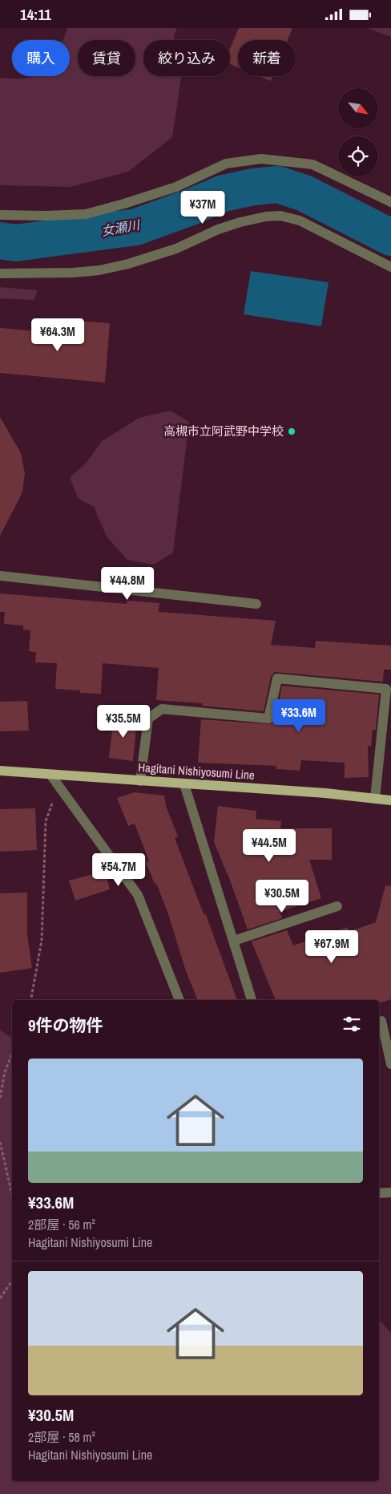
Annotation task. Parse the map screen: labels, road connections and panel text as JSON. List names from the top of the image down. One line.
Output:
{"streets":{"main road":["Hagitani Nishiyosumi Line"]},"water":["女瀬川"],"places":["高槻市立阿武野中学校"],"north":"bottom right","page":{"status":"14:11","chip":["購入","賃貸","絞り込み","新着"],"price":["¥37M","¥64.3M","¥44.8M","¥33.6M","¥35.5M","¥44.5M","¥54.7M","¥30.5M","¥67.9M"],"heading":"9件の物件","list":[{"name":"¥33.6M","note":"2部屋 · 56 m² · Hagitani Nishiyosumi Line"},{"name":"¥30.5M","note":"2部屋 · 58 m² · Hagitani Nishiyosumi Line"}]}}
